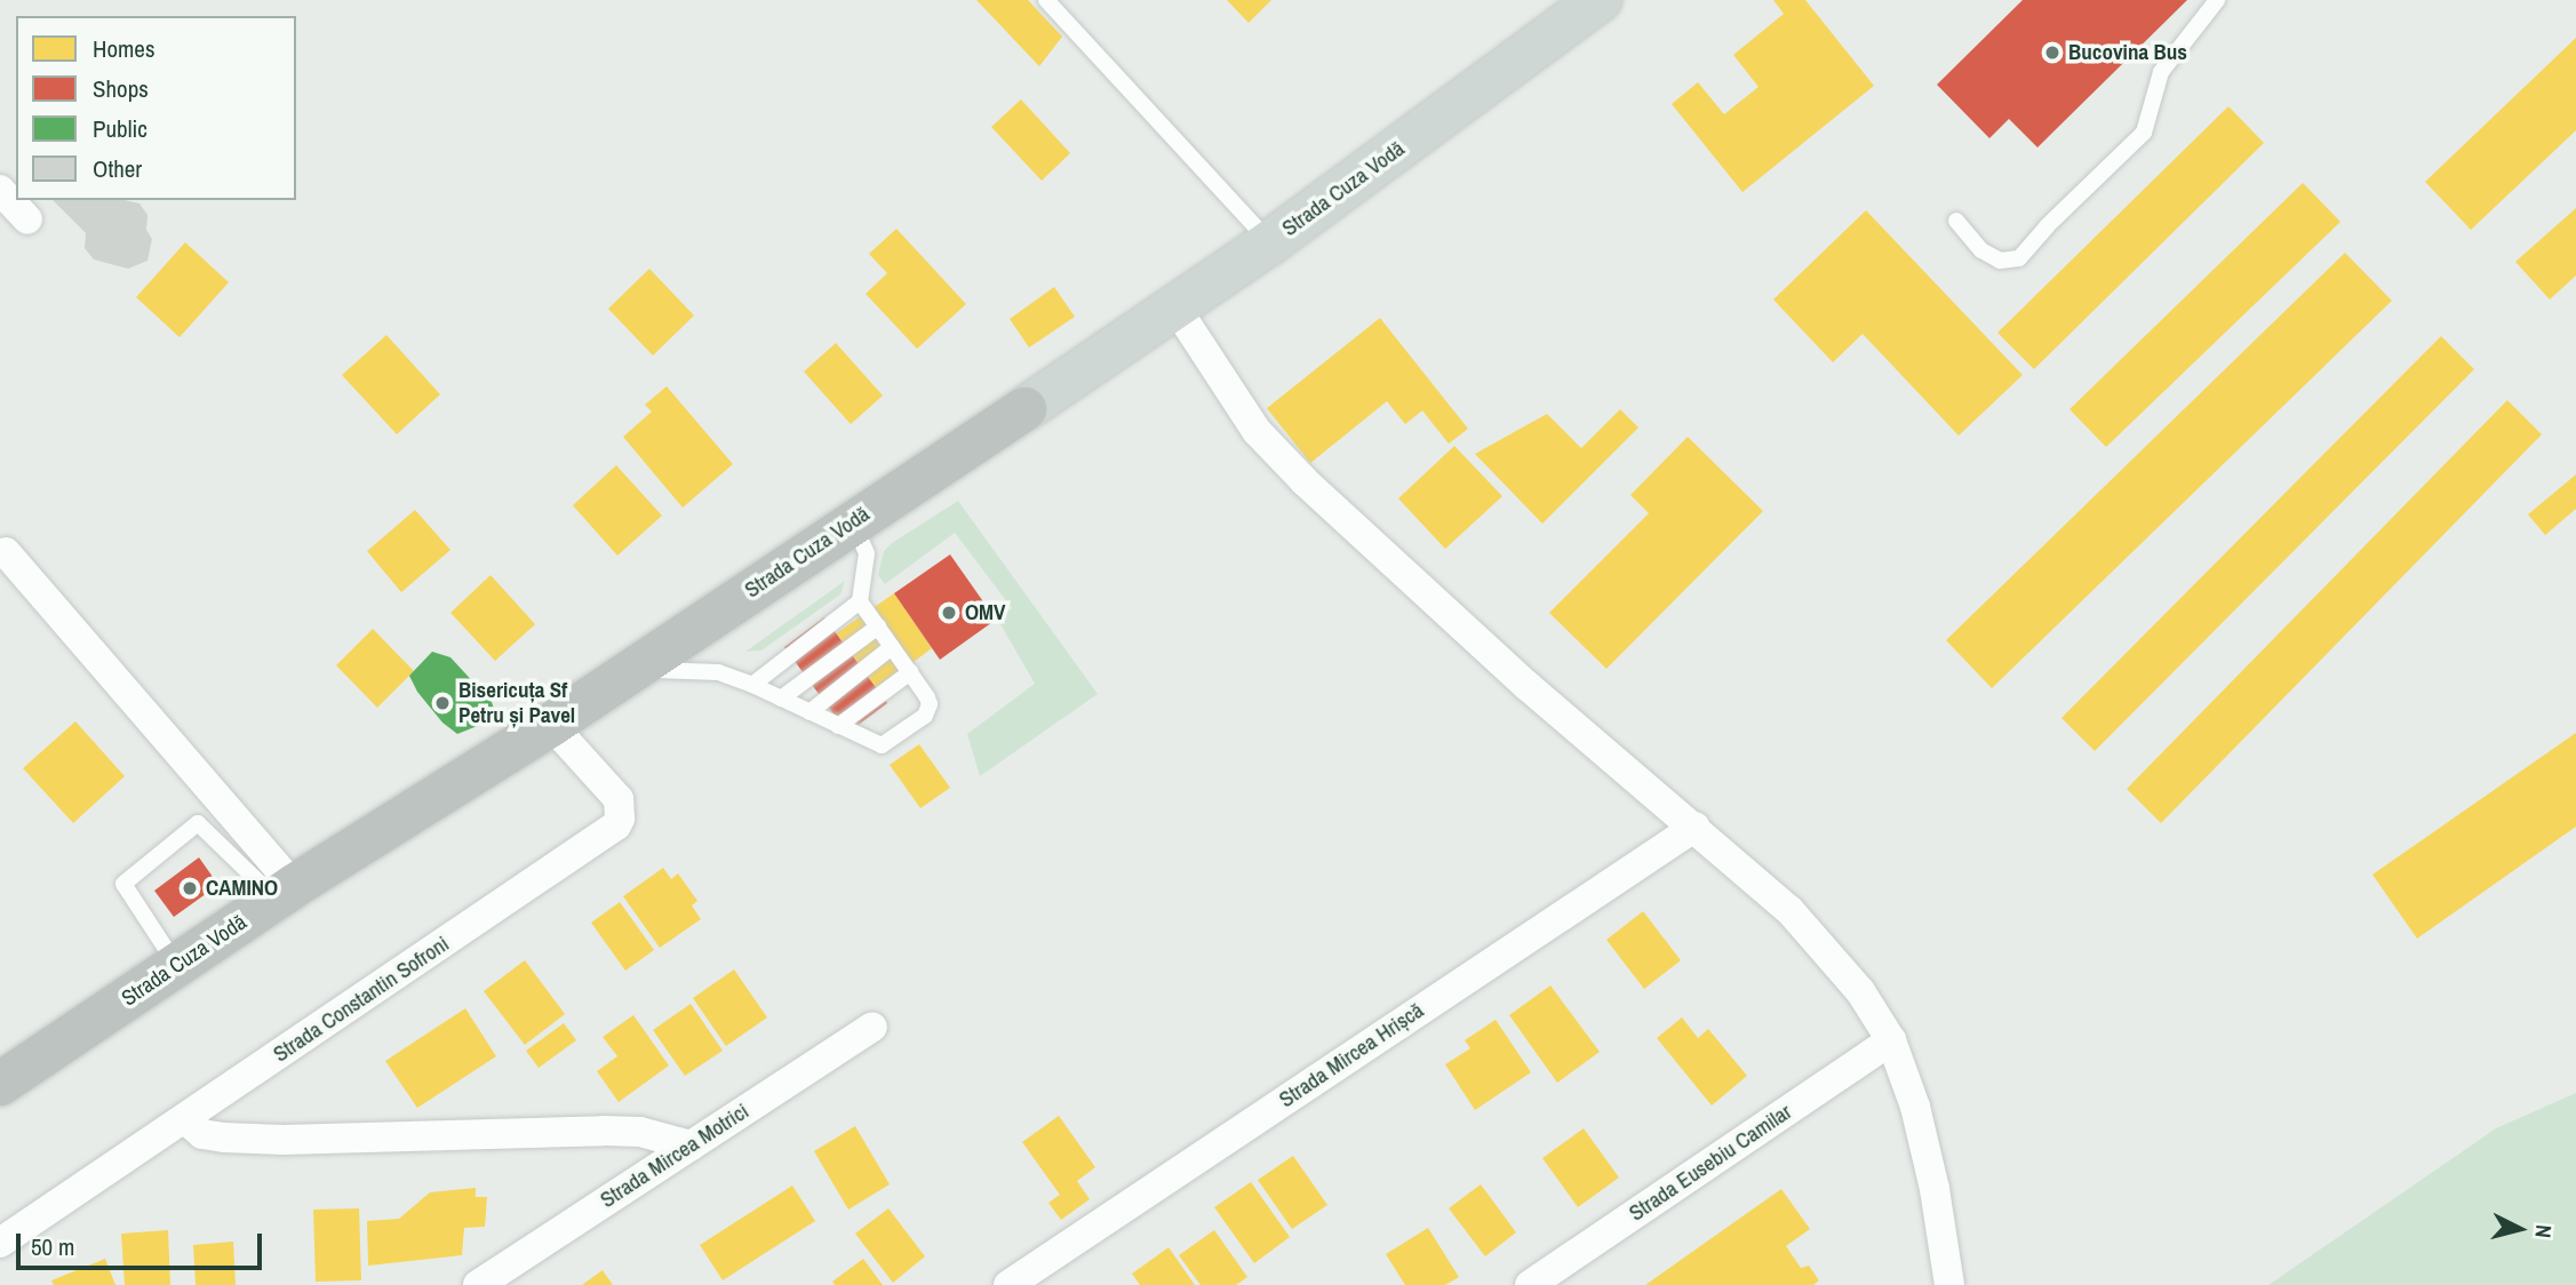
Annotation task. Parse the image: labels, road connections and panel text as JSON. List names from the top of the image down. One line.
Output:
{"streets":{"highway":["Strada Cuza Vodă"],"street":["Strada Constantin Sofroni","Strada Mircea Hrișcă","Strada Mircea Motrici","Strada Eusebiu Camilar"]},"crossings":[["Strada Cuza Vodă","Strada Constantin Sofroni"]],"places":["Bucovina Bus","OMV","Bisericuța Sf Petru și Pavel","CAMINO"],"legend":["Homes","Shops","Public","Other"],"scale_bar":"50 m","north":"right"}
